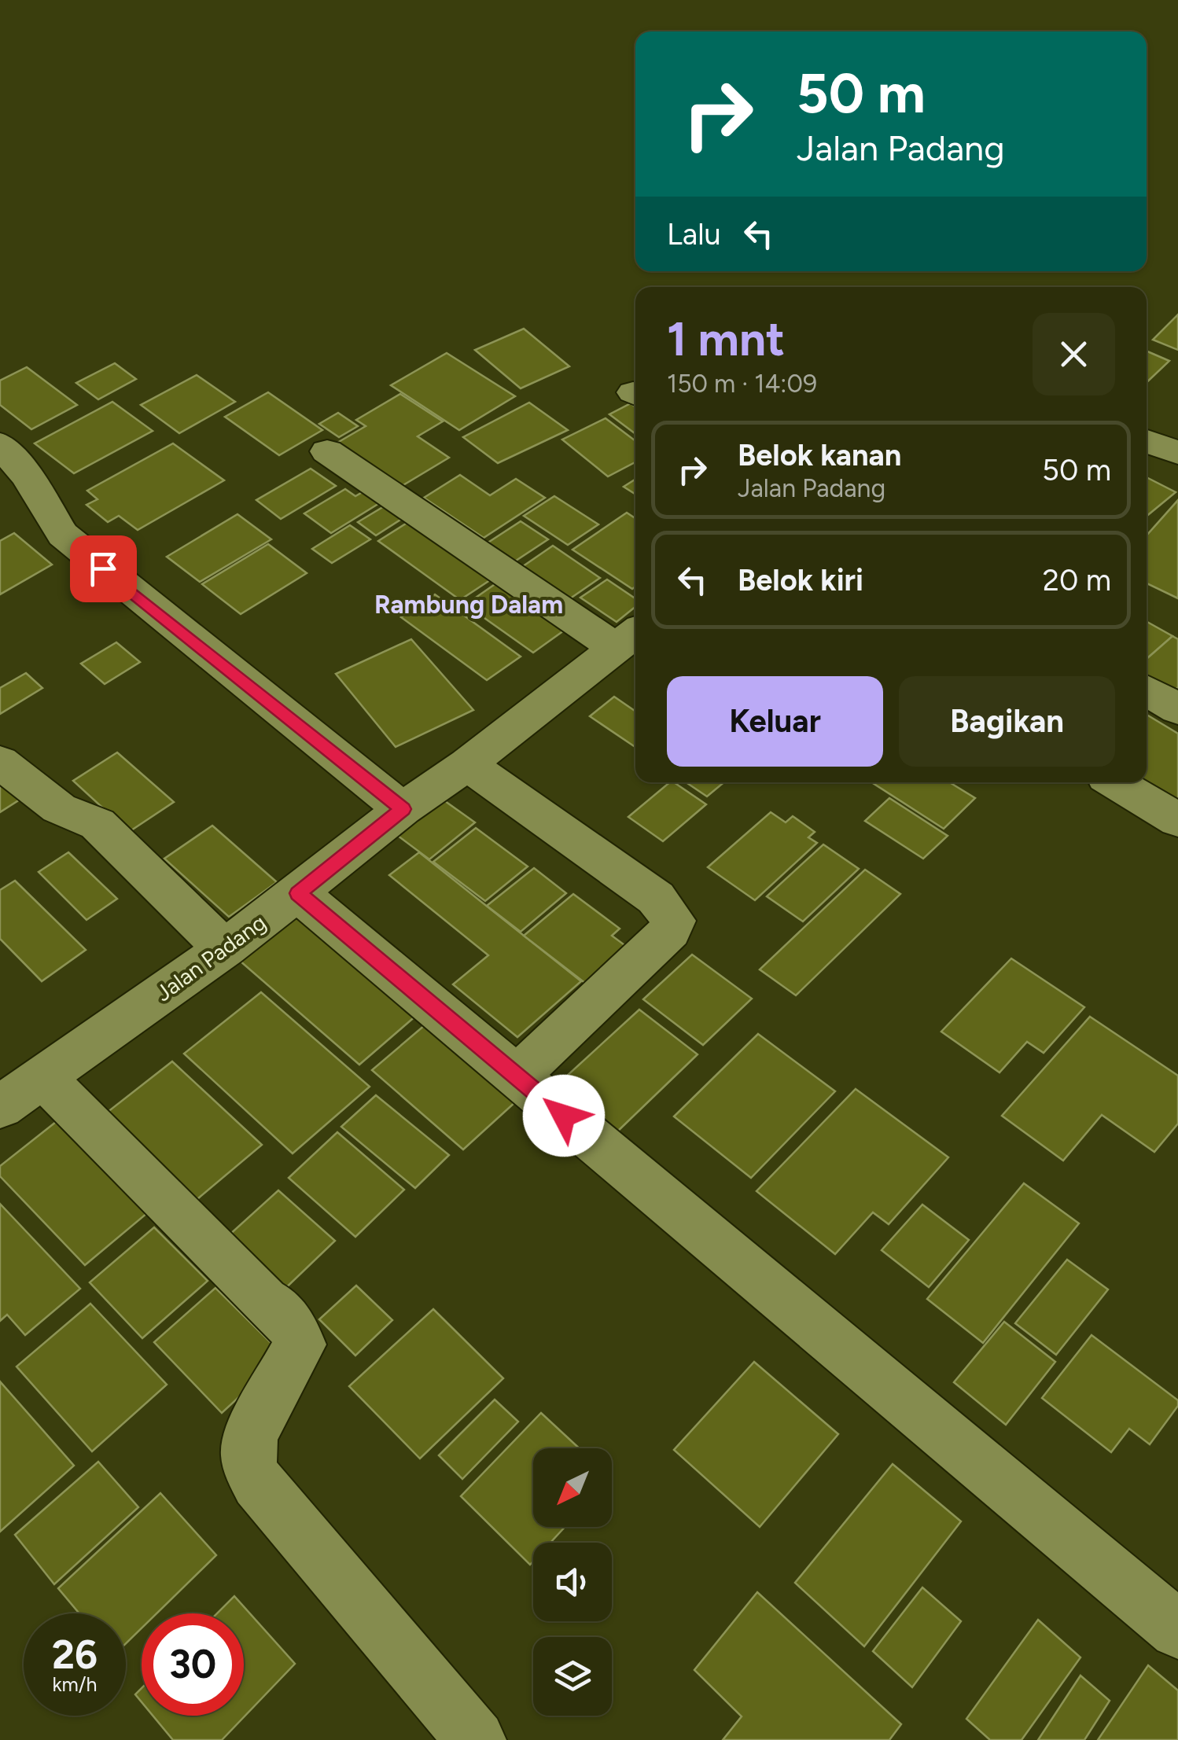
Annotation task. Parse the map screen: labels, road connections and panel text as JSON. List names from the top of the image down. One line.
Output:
{"streets":{"street":["Jalan Padang"]},"districts":["Rambung Dalam"],"north":"bottom left","page":{"turn":["50 m","Jalan Padang"],"then":"Lalu","heading":["1 mnt","150 m · 14:09"],"list":[{"name":"Belok kanan","note":"Jalan Padang","value":"50 m"},{"name":"Belok kiri","value":"20 m"}],"buttons":["Keluar","Bagikan"],"speed":"26 km/h","limit":"30"}}
